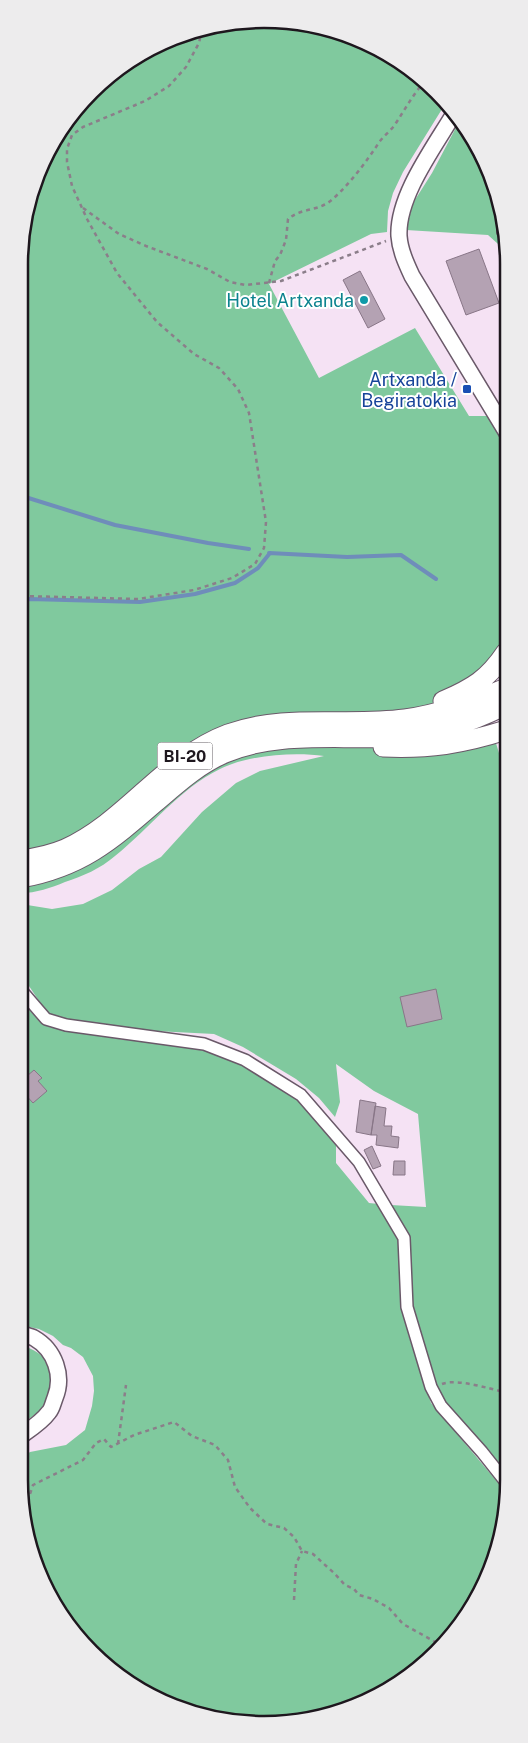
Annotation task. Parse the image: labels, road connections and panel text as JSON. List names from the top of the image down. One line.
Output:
{"streets":{"main road":["BI-20"]},"places":{"other":["Hotel Artxanda"],"transit":["Artxanda / Begiratokia"]}}
